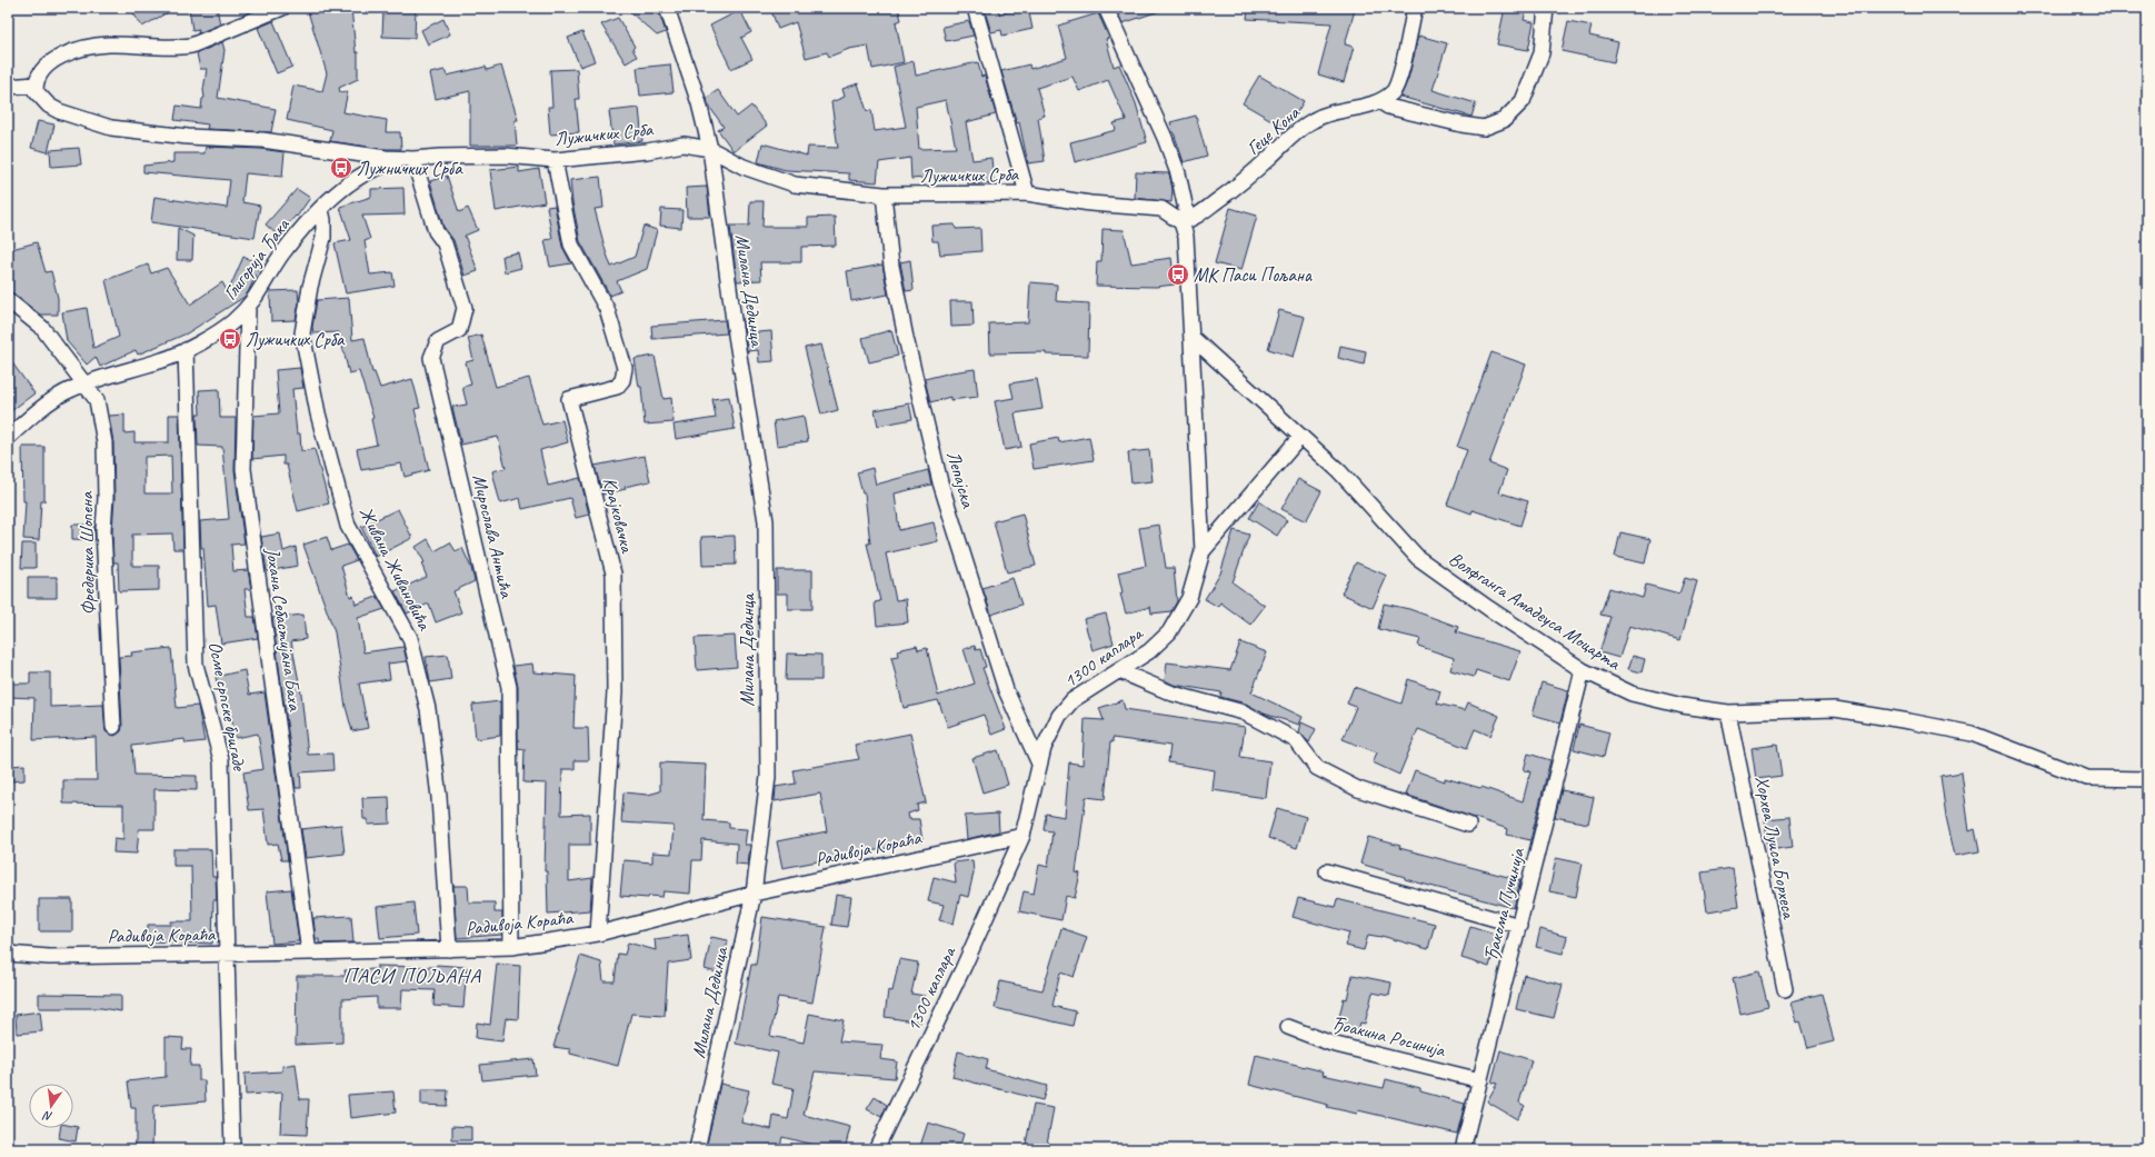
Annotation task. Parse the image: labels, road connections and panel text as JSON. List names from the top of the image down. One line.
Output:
{"streets":{"street":["Геце Кона","Лужичких Срба","Глигорија Ђака","Милана Дединца","Лепајска","Крајковачка","Мирослава Антића","Фредерика Шопена","Живана Живановића","Волфганга Амадеуса Моцарта","Јохана Себастијана Баха","1300 каплара","Осме српске бригаде","Хорхеа Луиса Борхеса","Радивоја Кораћа","Ђакома Пучинија","Ђоакина Росинија"]},"crossings":[["Геце Кона","Лужичких Срба"],["Геце Кона","1300 каплара"],["Лужичких Срба","Глигорија Ђака"],["Лужичких Срба","Милана Дединца"],["Лужичких Срба","Лепајска"],["Лужичких Срба","Крајковачка"],["Лужичких Срба","Мирослава Антића"],["Лужичких Срба","1300 каплара"],["Глигорија Ђака","Мирослава Антића"],["Глигорија Ђака","Фредерика Шопена"],["Глигорија Ђака","Живана Живановића"],["Глигорија Ђака","Јохана Себастијана Баха"],["Глигорија Ђака","Осме српске бригаде"],["Милана Дединца","Радивоја Кораћа"],["Лепајска","1300 каплара"],["Крајковачка","Радивоја Кораћа"],["Мирослава Антића","Радивоја Кораћа"],["Живана Живановића","Радивоја Кораћа"],["Волфганга Амадеуса Моцарта","1300 каплара"],["Волфганга Амадеуса Моцарта","Хорхеа Луиса Борхеса"],["Волфганга Амадеуса Моцарта","Ђакома Пучинија"],["Јохана Себастијана Баха","Радивоја Кораћа"],["1300 каплара","Радивоја Кораћа"],["Осме српске бригаде","Радивоја Кораћа"],["Ђакома Пучинија","Ђоакина Росинија"]],"districts":["ПАСИ ПОЉАНА"],"places":{"bus stop":["Лужничких Срба","МК Паси Пољана","Лужичких Срба"]},"north":"bottom"}
